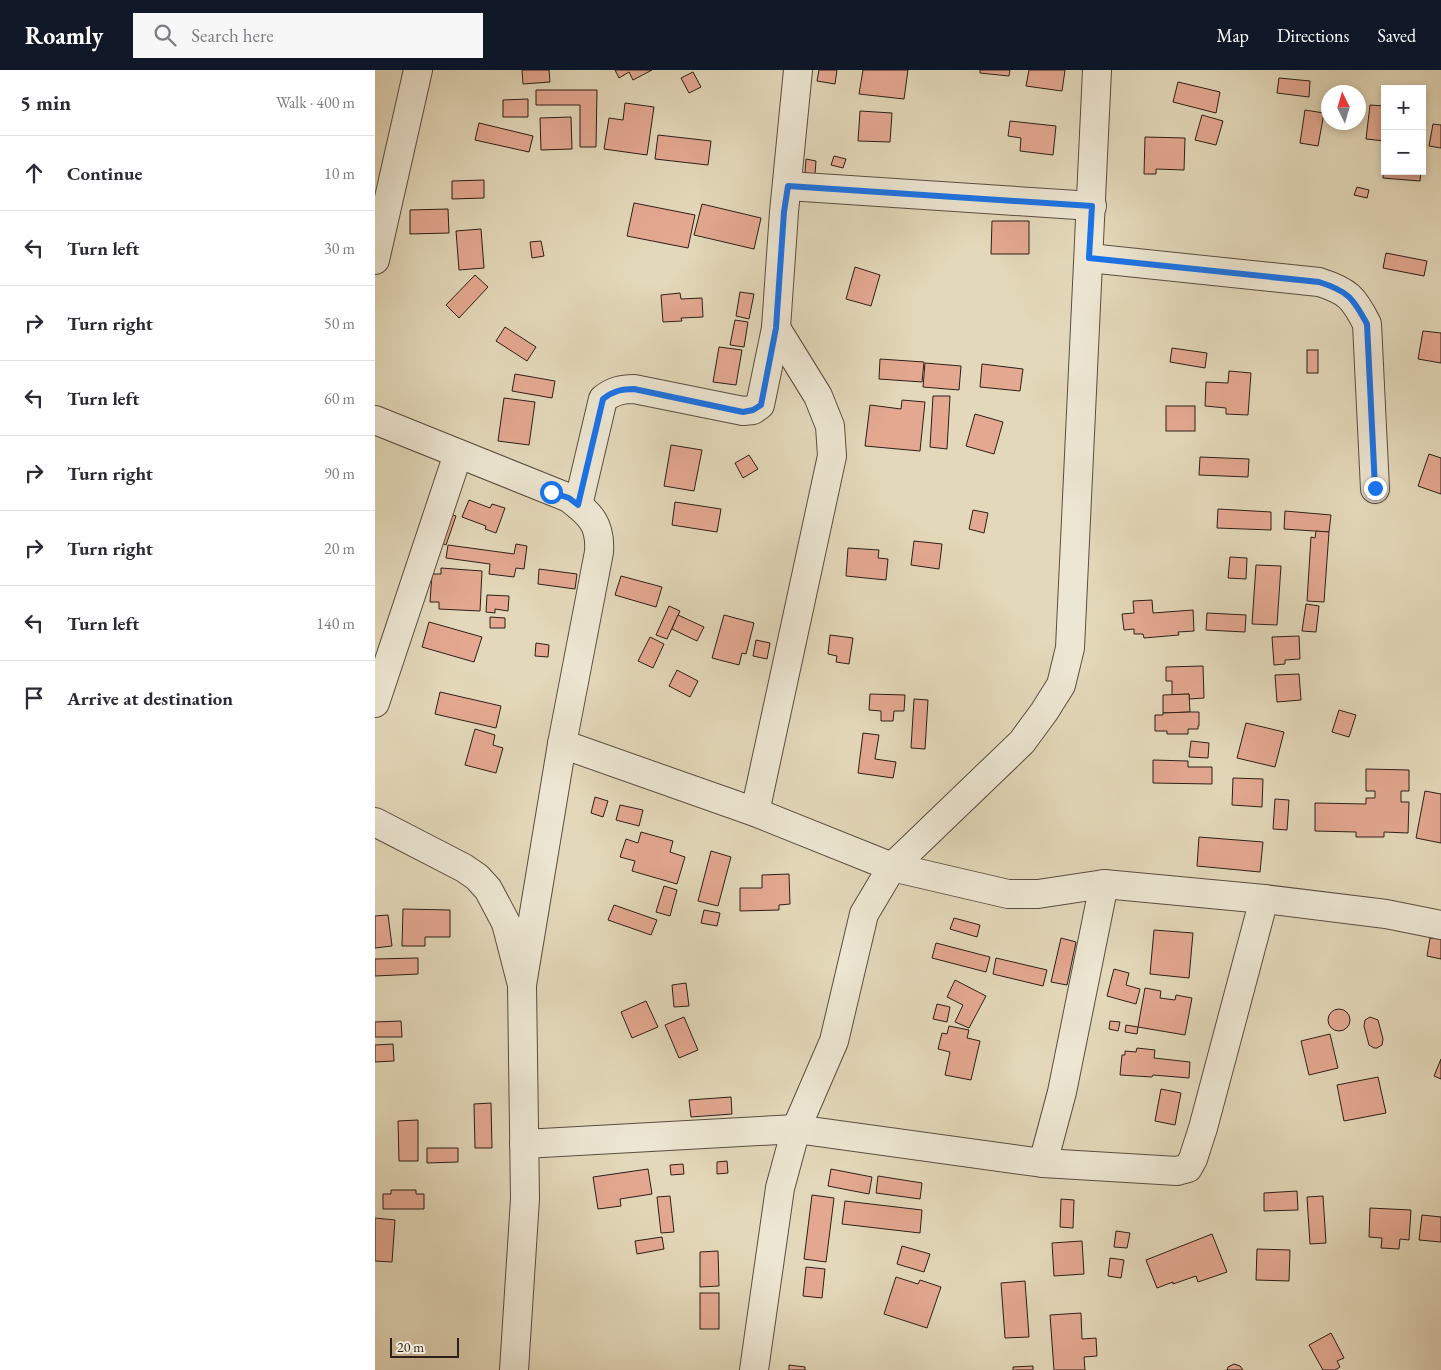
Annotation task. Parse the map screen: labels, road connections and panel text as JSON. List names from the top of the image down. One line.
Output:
{"scale_bar":"20 m","north":"top","page":{"header":"Roamly","search":"Search here","nav":["Map","Directions","Saved"],"heading":["5 min","Walk · 400 m"],"map_buttons":["+","−"],"list":[["Continue","10 m"],["Turn left","30 m"],["Turn right","50 m"],["Turn left","60 m"],["Turn right","90 m"],["Turn right","20 m"],["Turn left","140 m"],"Arrive at destination"],"scale":"20 m"}}
